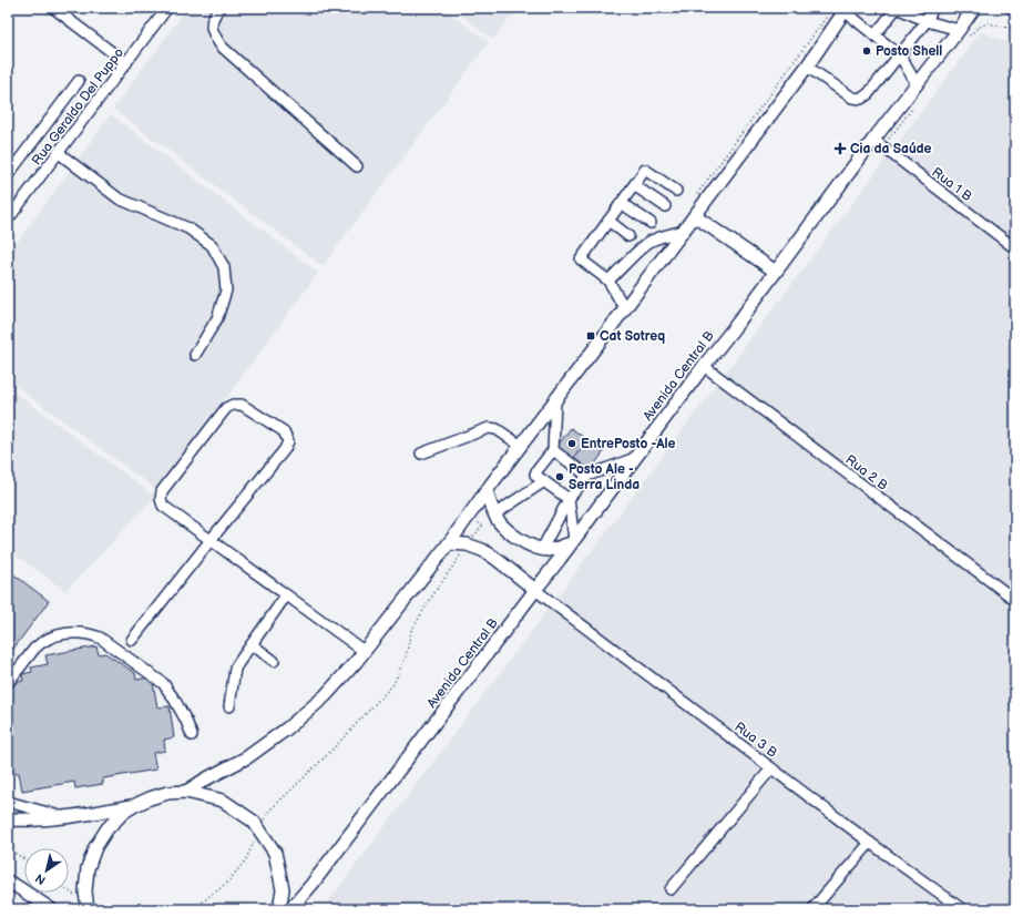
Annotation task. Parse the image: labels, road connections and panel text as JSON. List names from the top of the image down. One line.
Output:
{"streets":{"main road":["Avenida Central B"],"street":["Rua Geraldo Del Puppo","Rua 1 B","Rua 2 B","Rua 3 B"]},"crossings":[["Rua 1 B","Avenida Central B"],["Avenida Central B","Rua 2 B"],["Avenida Central B","Rua 3 B"]],"places":{"other":["Posto Shell","EntrePosto -Ale","Posto Ale - Serra Linda"],"health":["Cia da Saúde"],"transit":["Cat Sotreq"]},"north":"bottom left"}
